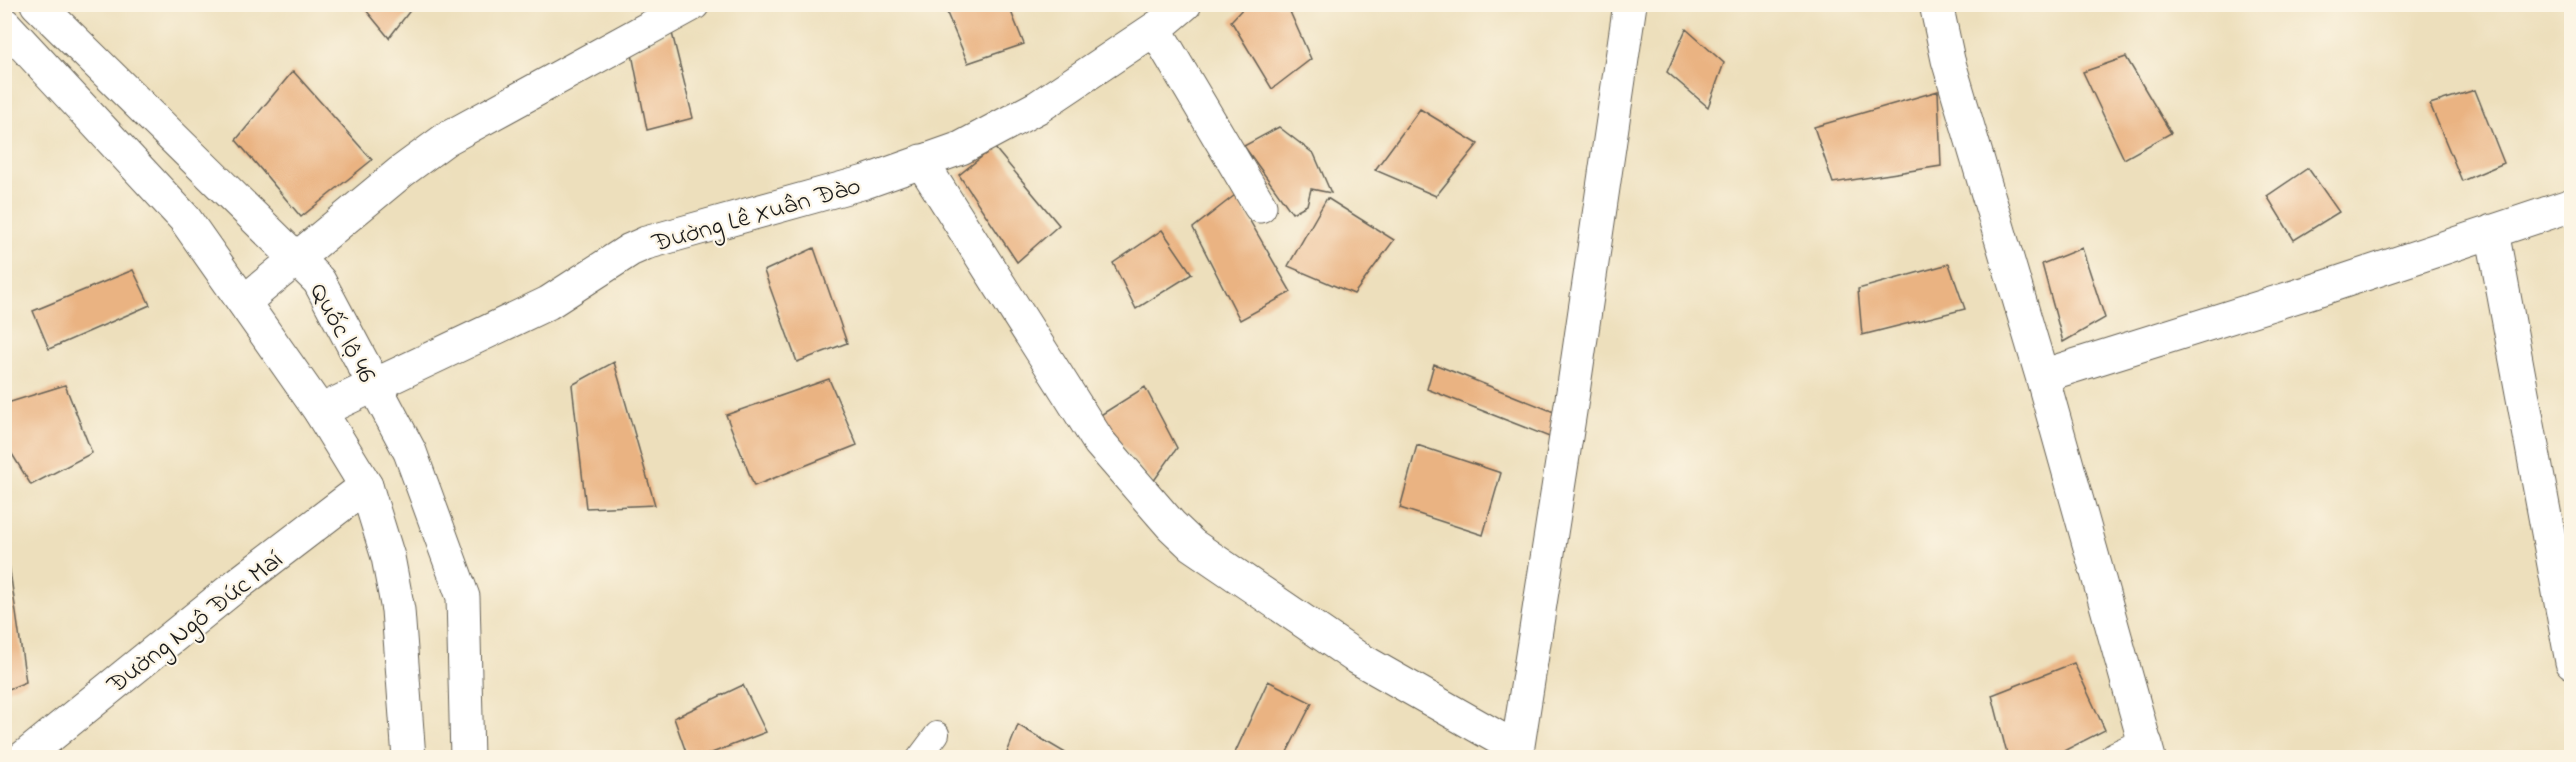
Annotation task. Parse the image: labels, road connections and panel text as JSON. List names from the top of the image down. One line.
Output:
{"streets":{"main road":["Đường Lê Xuân Đào","Quốc lộ 46","Đường Ngô Đức Maí"]},"crossings":[["Đường Lê Xuân Đào","Quốc lộ 46"]]}
